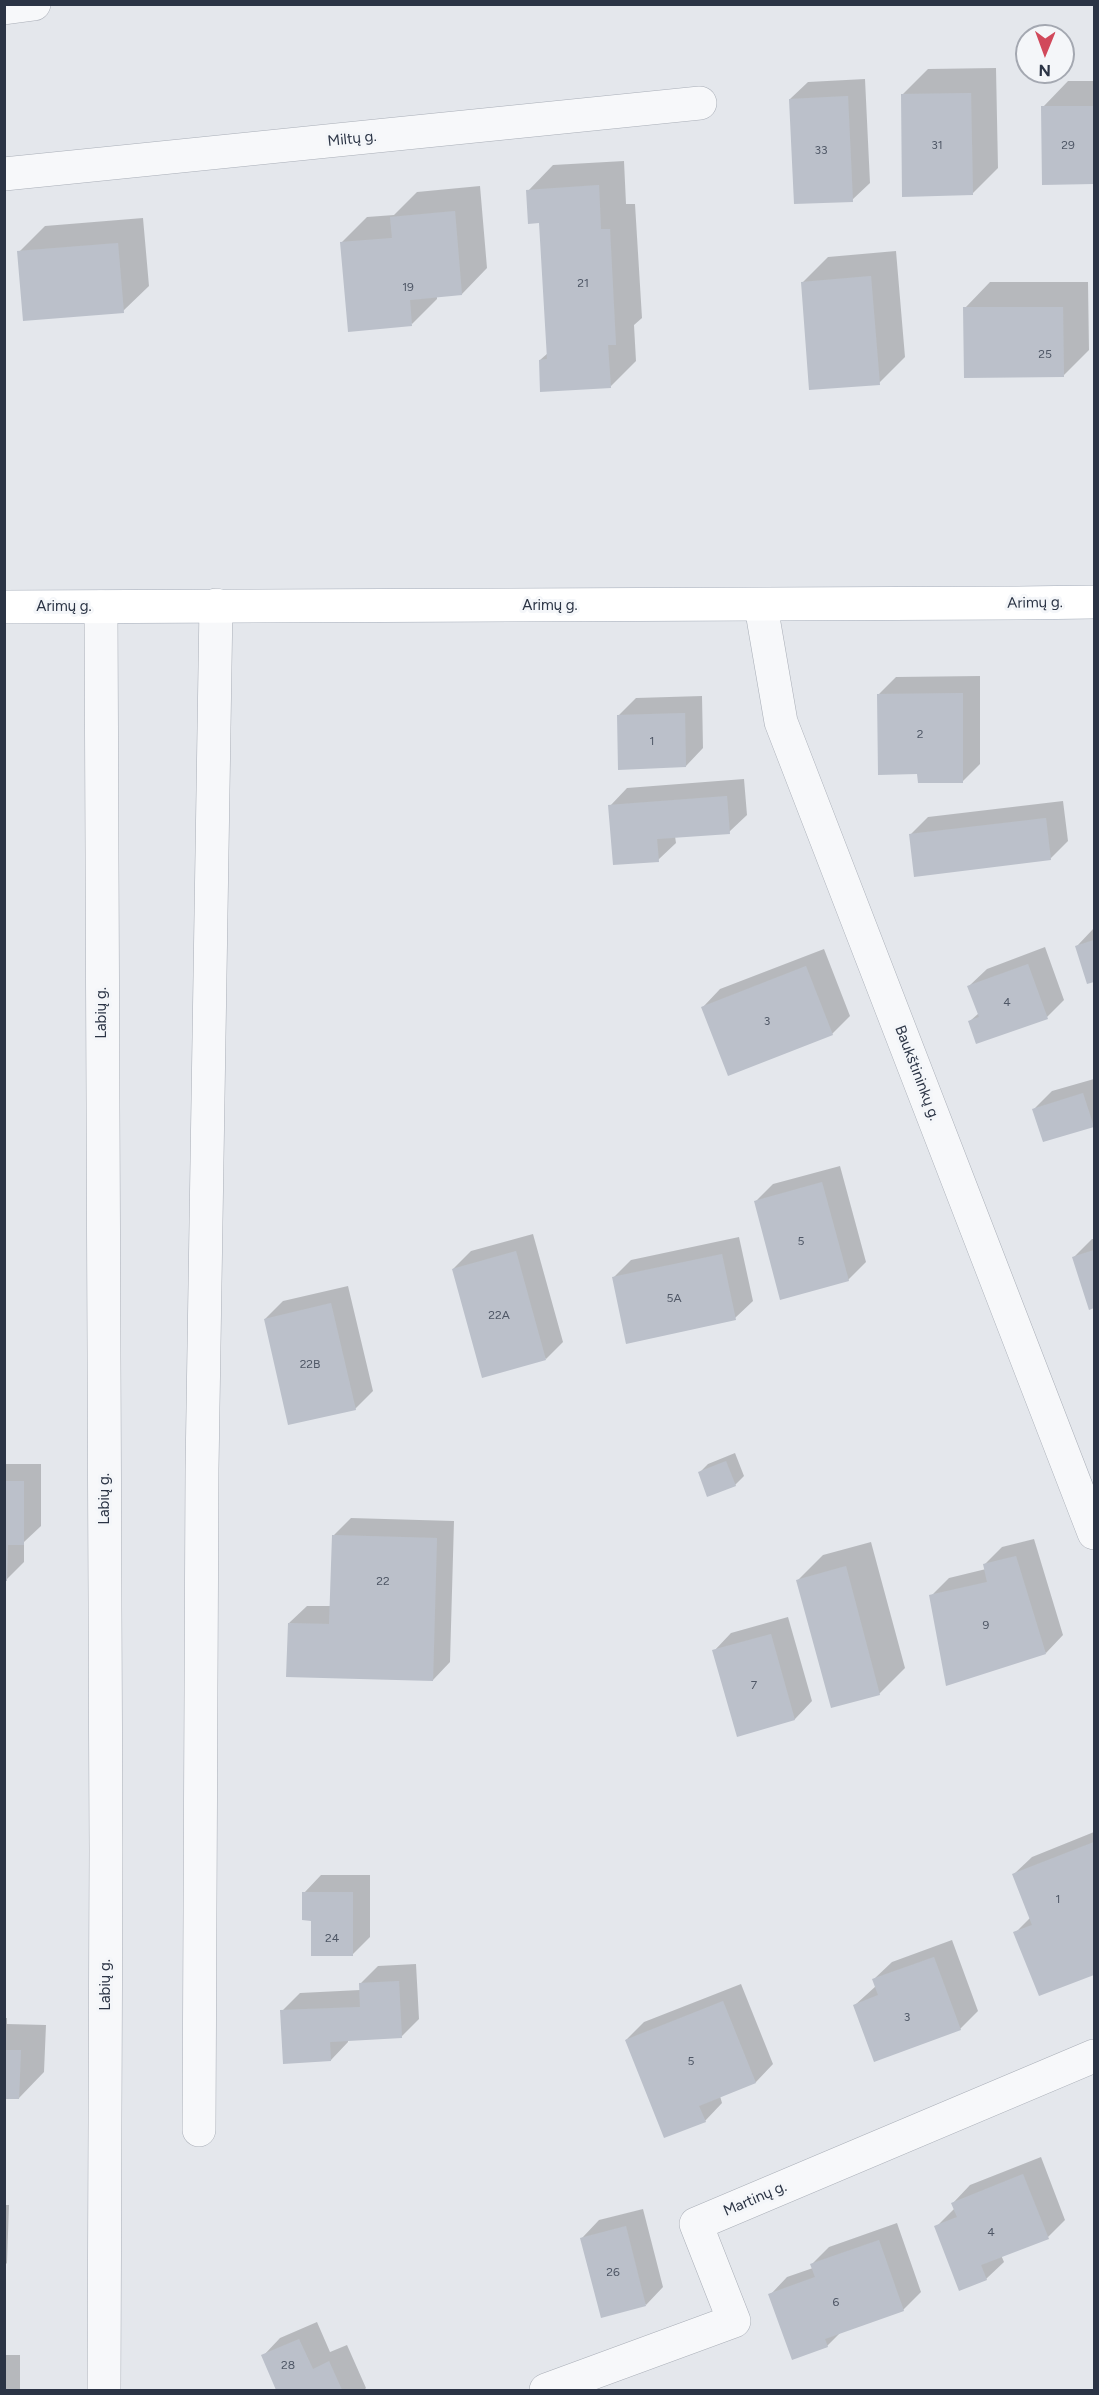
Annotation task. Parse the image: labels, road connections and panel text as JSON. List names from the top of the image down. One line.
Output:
{"streets":{"main road":["Arimų g."],"street":["Miltų g.","Labių g.","Baukštininkų g.","Martinų g."]},"crossings":[["Arimų g.","Labių g."],["Arimų g.","Baukštininkų g."]],"house_numbers":["31","29","33","21","19","25","2","1","4","3","5","5A","22A","22B","22","9","7","1","24","3","5","4","26","6","28"],"north":"bottom"}
